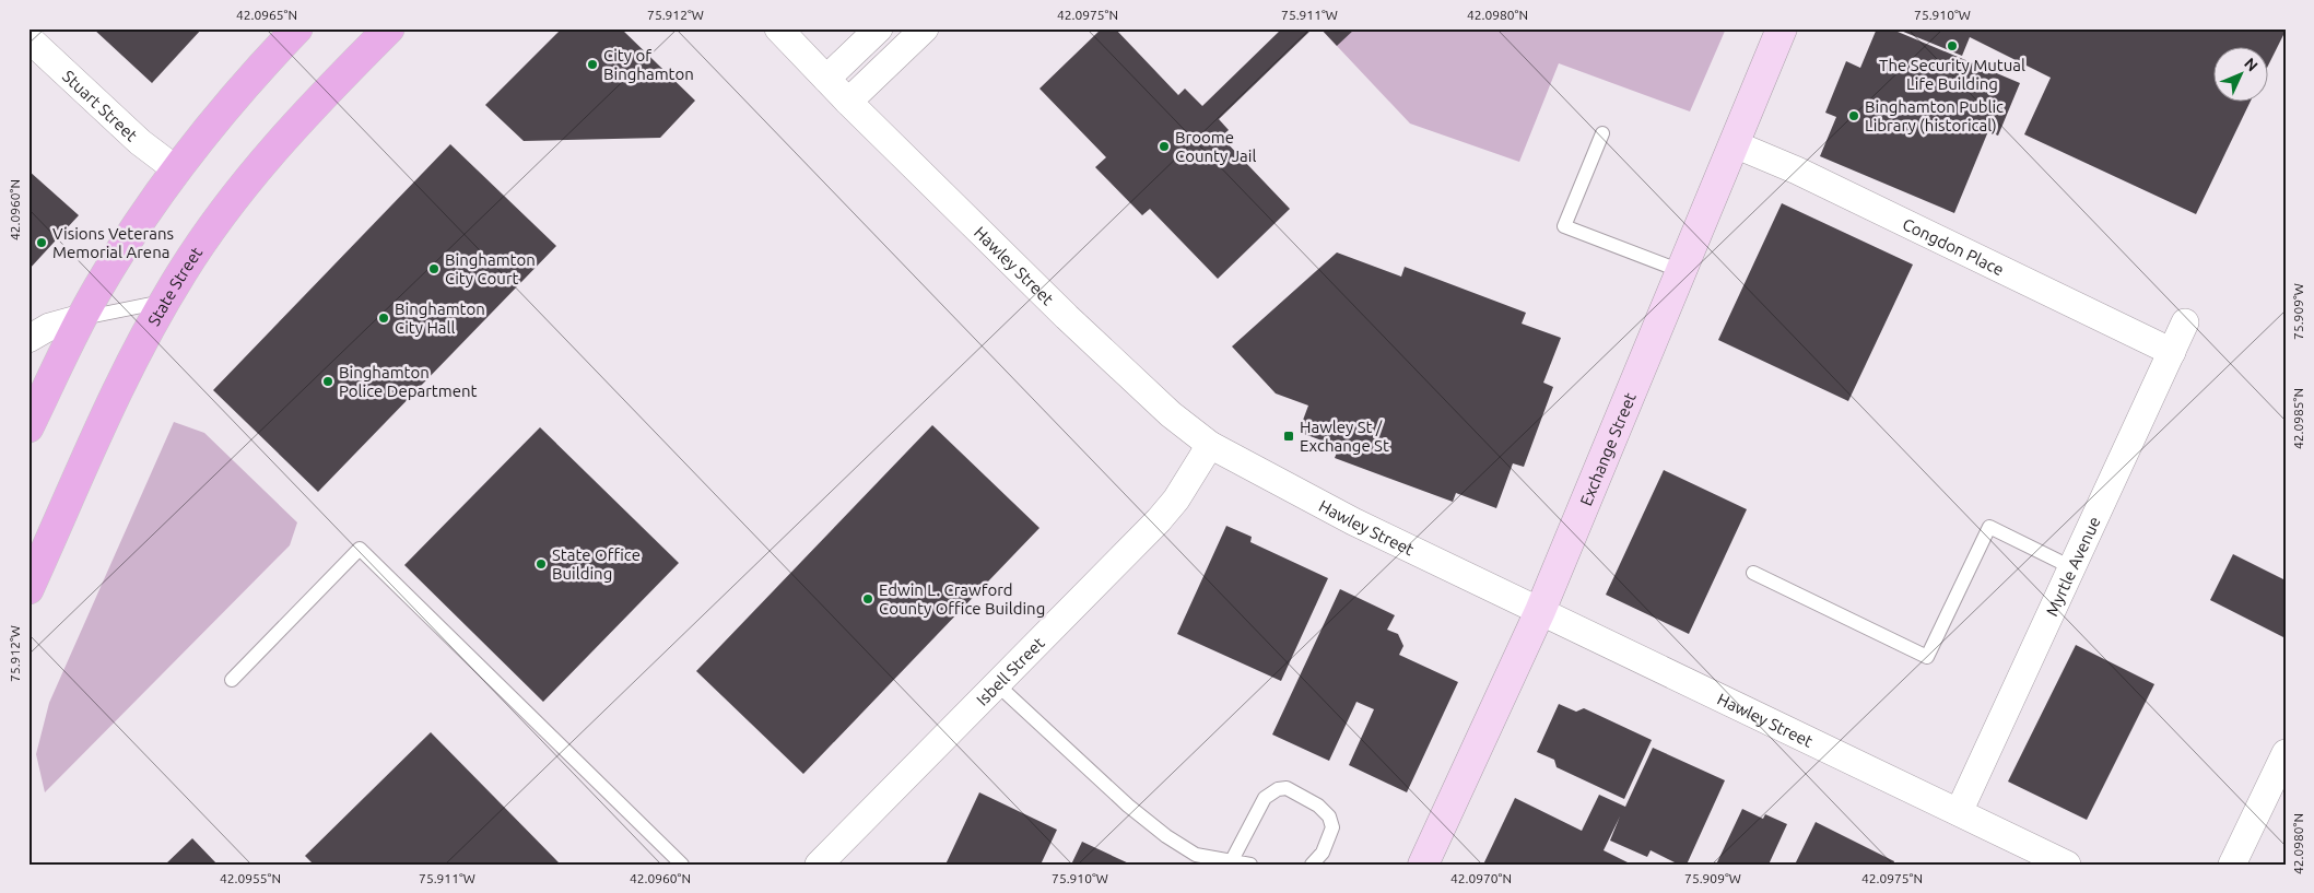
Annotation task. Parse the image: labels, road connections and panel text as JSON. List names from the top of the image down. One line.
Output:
{"streets":{"main road":["State Street","Exchange Street"],"street":["Stuart Street","Congdon Place","Hawley Street","Myrtle Avenue","Isbell Street"]},"crossings":[["Congdon Place","Exchange Street"],["Congdon Place","Myrtle Avenue"],["Hawley Street","Exchange Street"],["Hawley Street","Myrtle Avenue"],["Hawley Street","Isbell Street"]],"places":{"other":["The Security Mutual Life Building","City of Binghamton","Binghamton Public Library (historical)","Broome County Jail","Visions Veterans Memorial Arena","Binghamton City Court","Binghamton City Hall","Binghamton Police Department","State Office Building","Edwin L. Crawford County Office Building"],"transit":["Hawley St / Exchange St"]},"north":"top right","coordinates":["42.0965°N","75.912°W","42.0975°N","75.911°W","42.0980°N","75.910°W","42.0960°N","75.909°W","42.0985°N","42.0955°N","42.0970°N"]}
